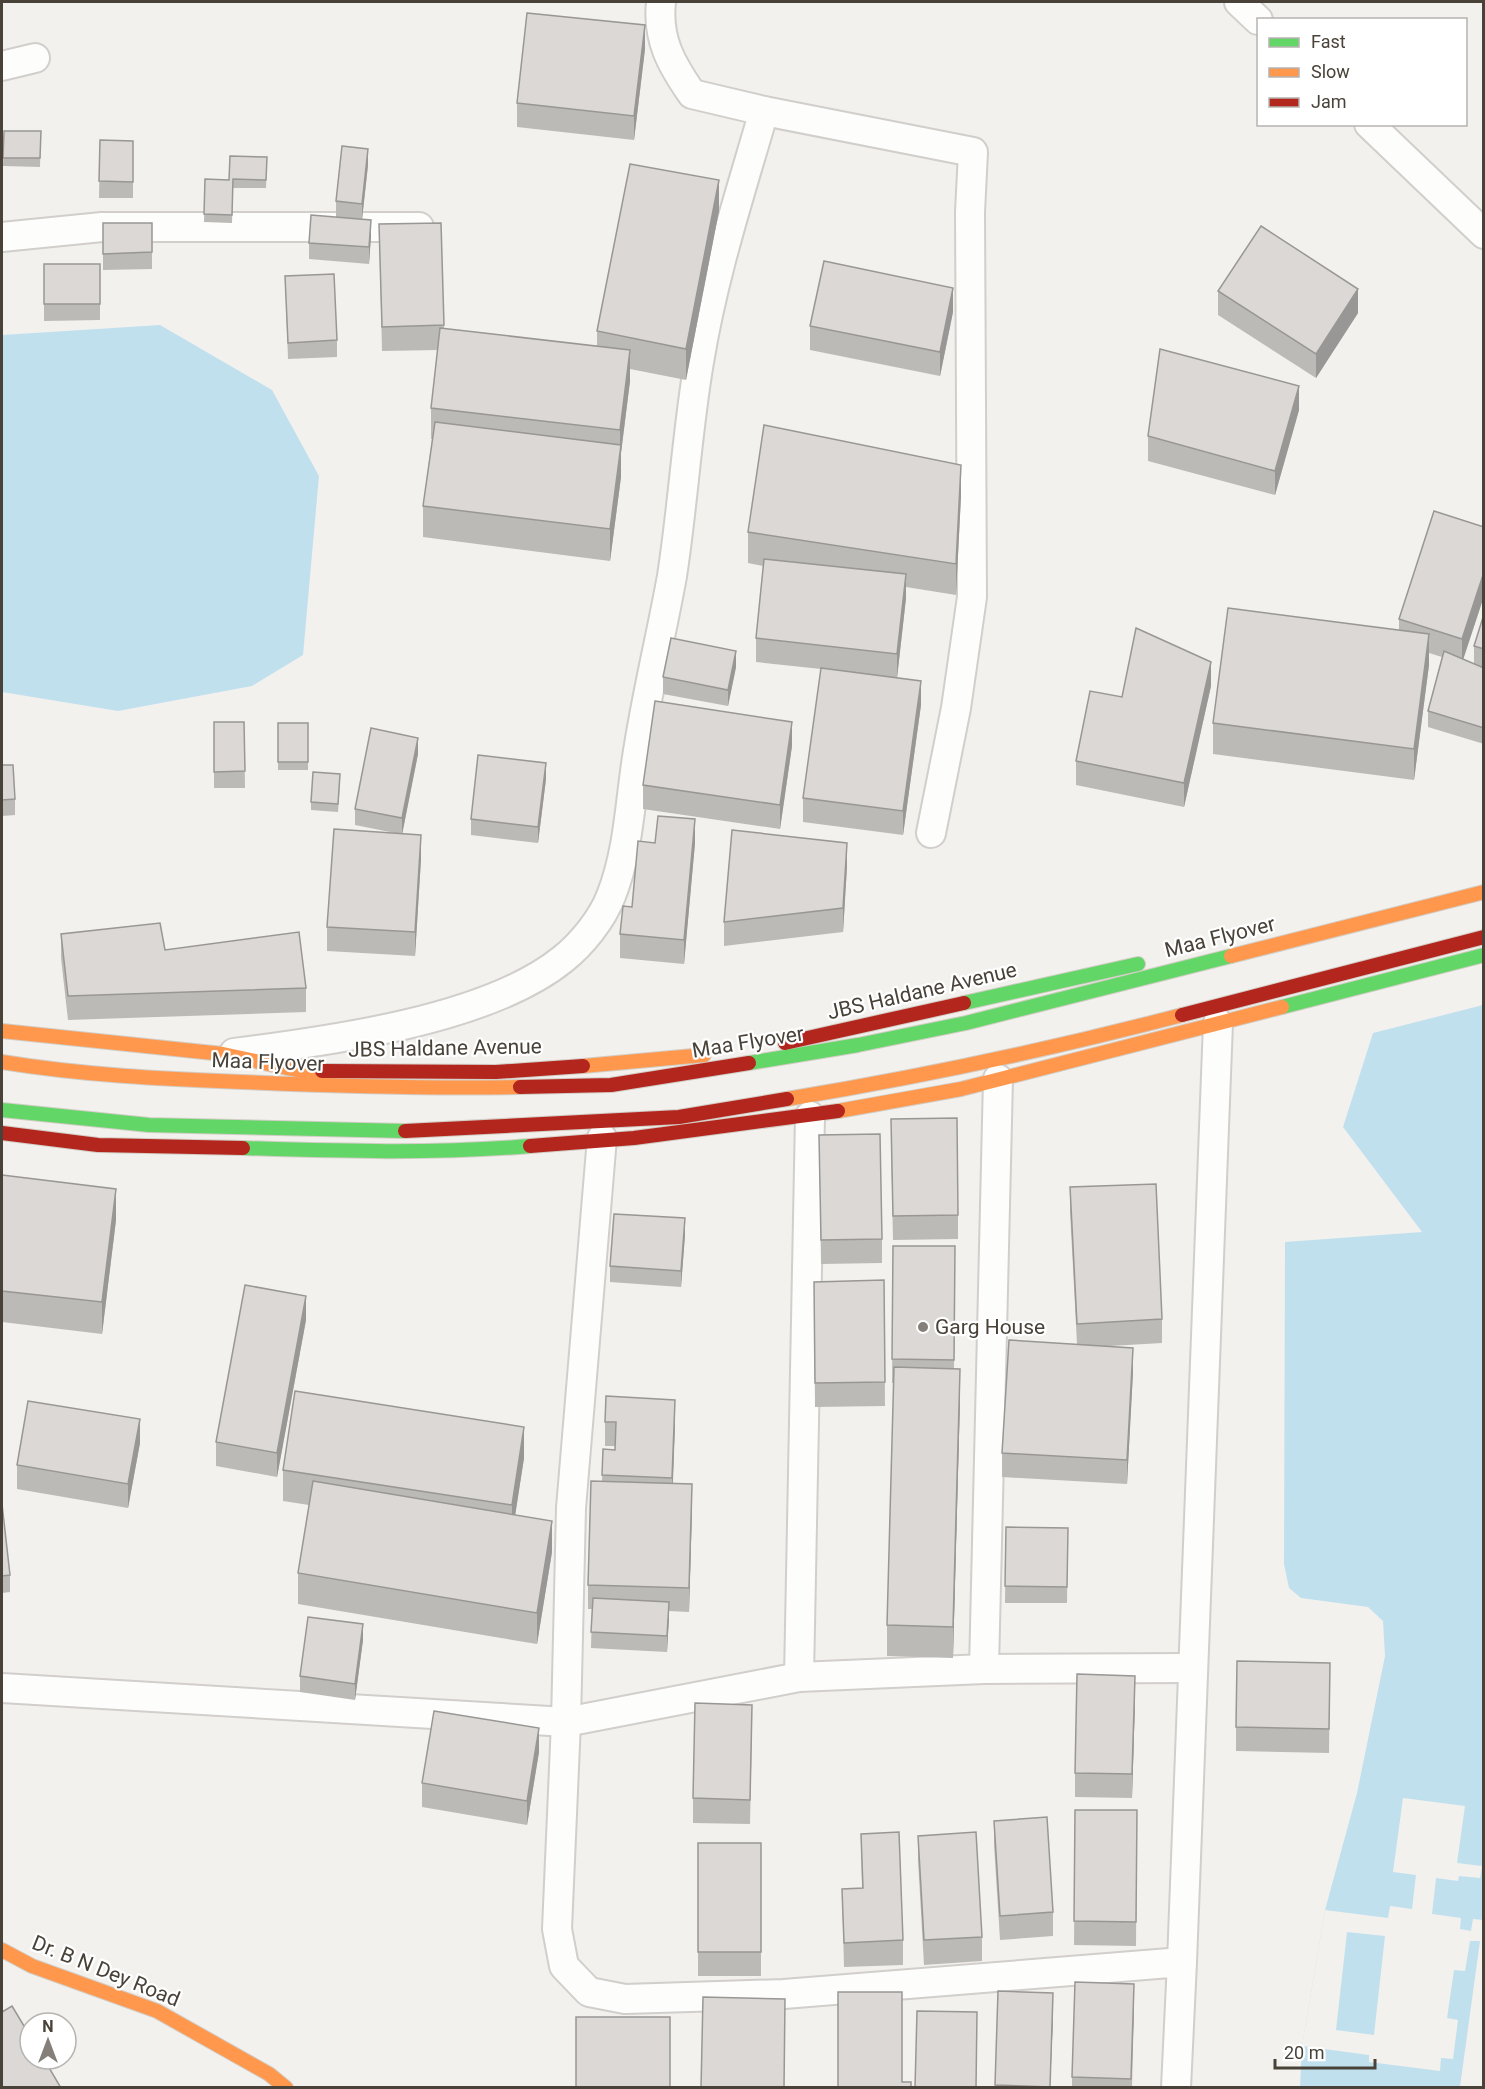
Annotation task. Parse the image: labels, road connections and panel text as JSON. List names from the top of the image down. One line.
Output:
{"streets":{"main road":["Maa Flyover","JBS Haldane Avenue","Dr. B N Dey Road"]},"places":["Garg House"],"legend":["Fast","Slow","Jam"],"scale_bar":"20 m","north":"top"}
